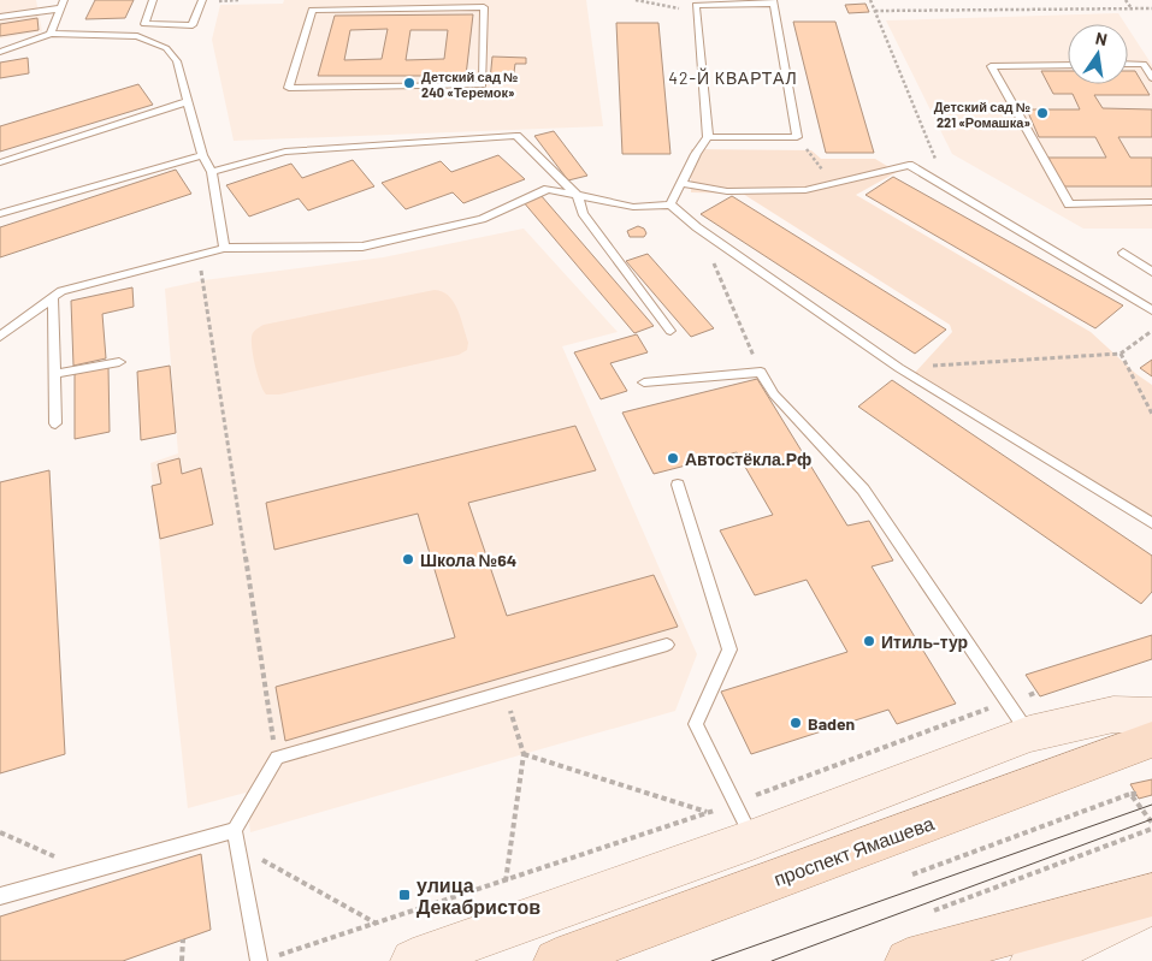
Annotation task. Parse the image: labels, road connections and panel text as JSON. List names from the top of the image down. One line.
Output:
{"streets":{"main road":["проспект Ямашева"]},"districts":["42-Й КВАРТАЛ"],"places":{"other":["Детский сад № 240 «Теремок»","Детский сад № 221 «Ромашка»","Автостёкла.Рф","Школа №64","Итиль-тур","Baden"],"transit":["улица Декабристов"]},"north":"top"}
